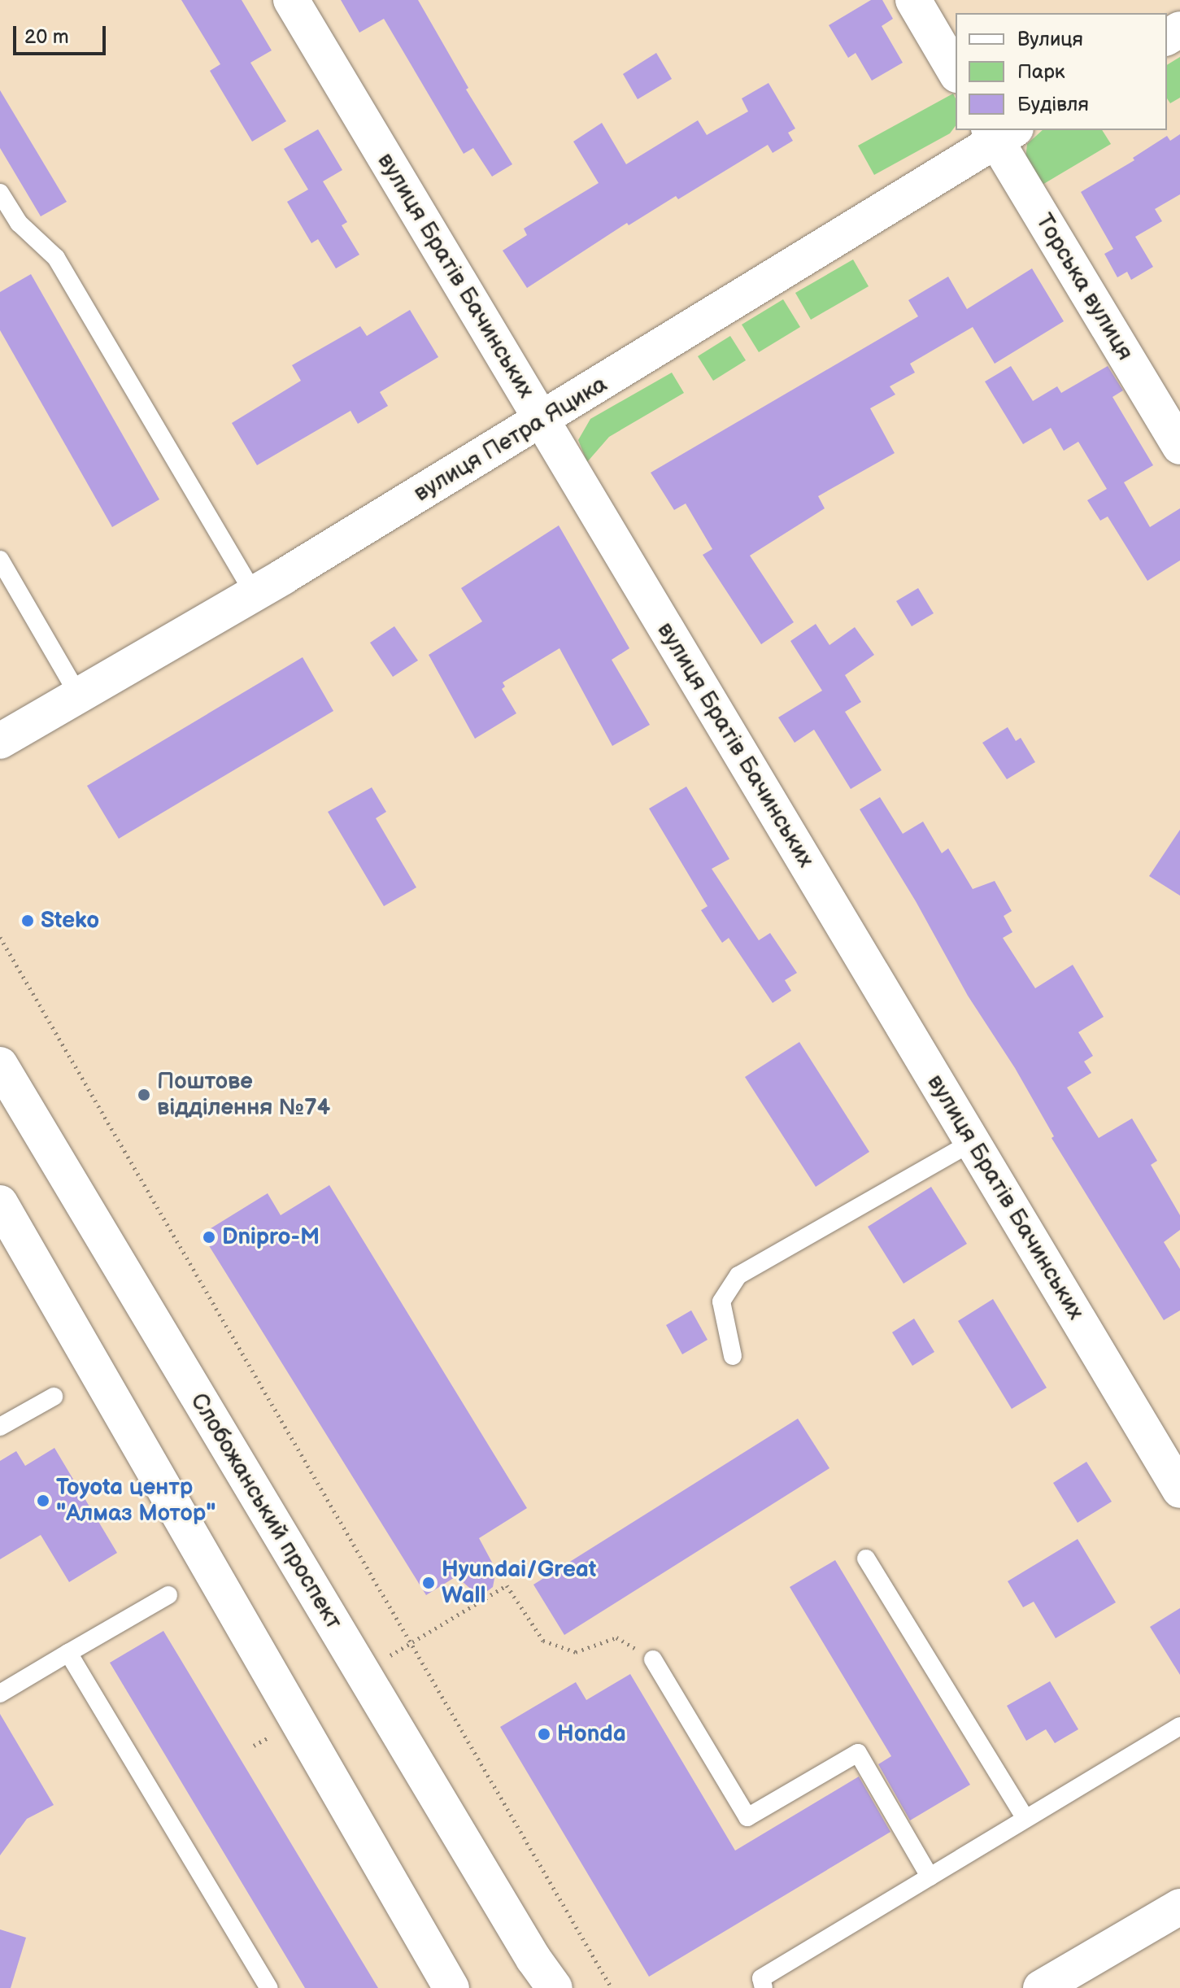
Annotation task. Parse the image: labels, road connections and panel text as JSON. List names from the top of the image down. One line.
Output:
{"streets":{"street":["вулиця Братів Бачинських","Торська вулиця","вулиця Петра Яцика","Слобожанський проспект"]},"crossings":[["вулиця Братів Бачинських","вулиця Петра Яцика"],["Торська вулиця","вулиця Петра Яцика"]],"places":["Steko","Поштове відділення №74","Dnipro-M","Toyota центр \"Алмаз Мотор\"","Hyundai/Great Wall","Honda"],"legend":["Вулиця","Парк","Будівля"],"scale_bar":"20 m"}
